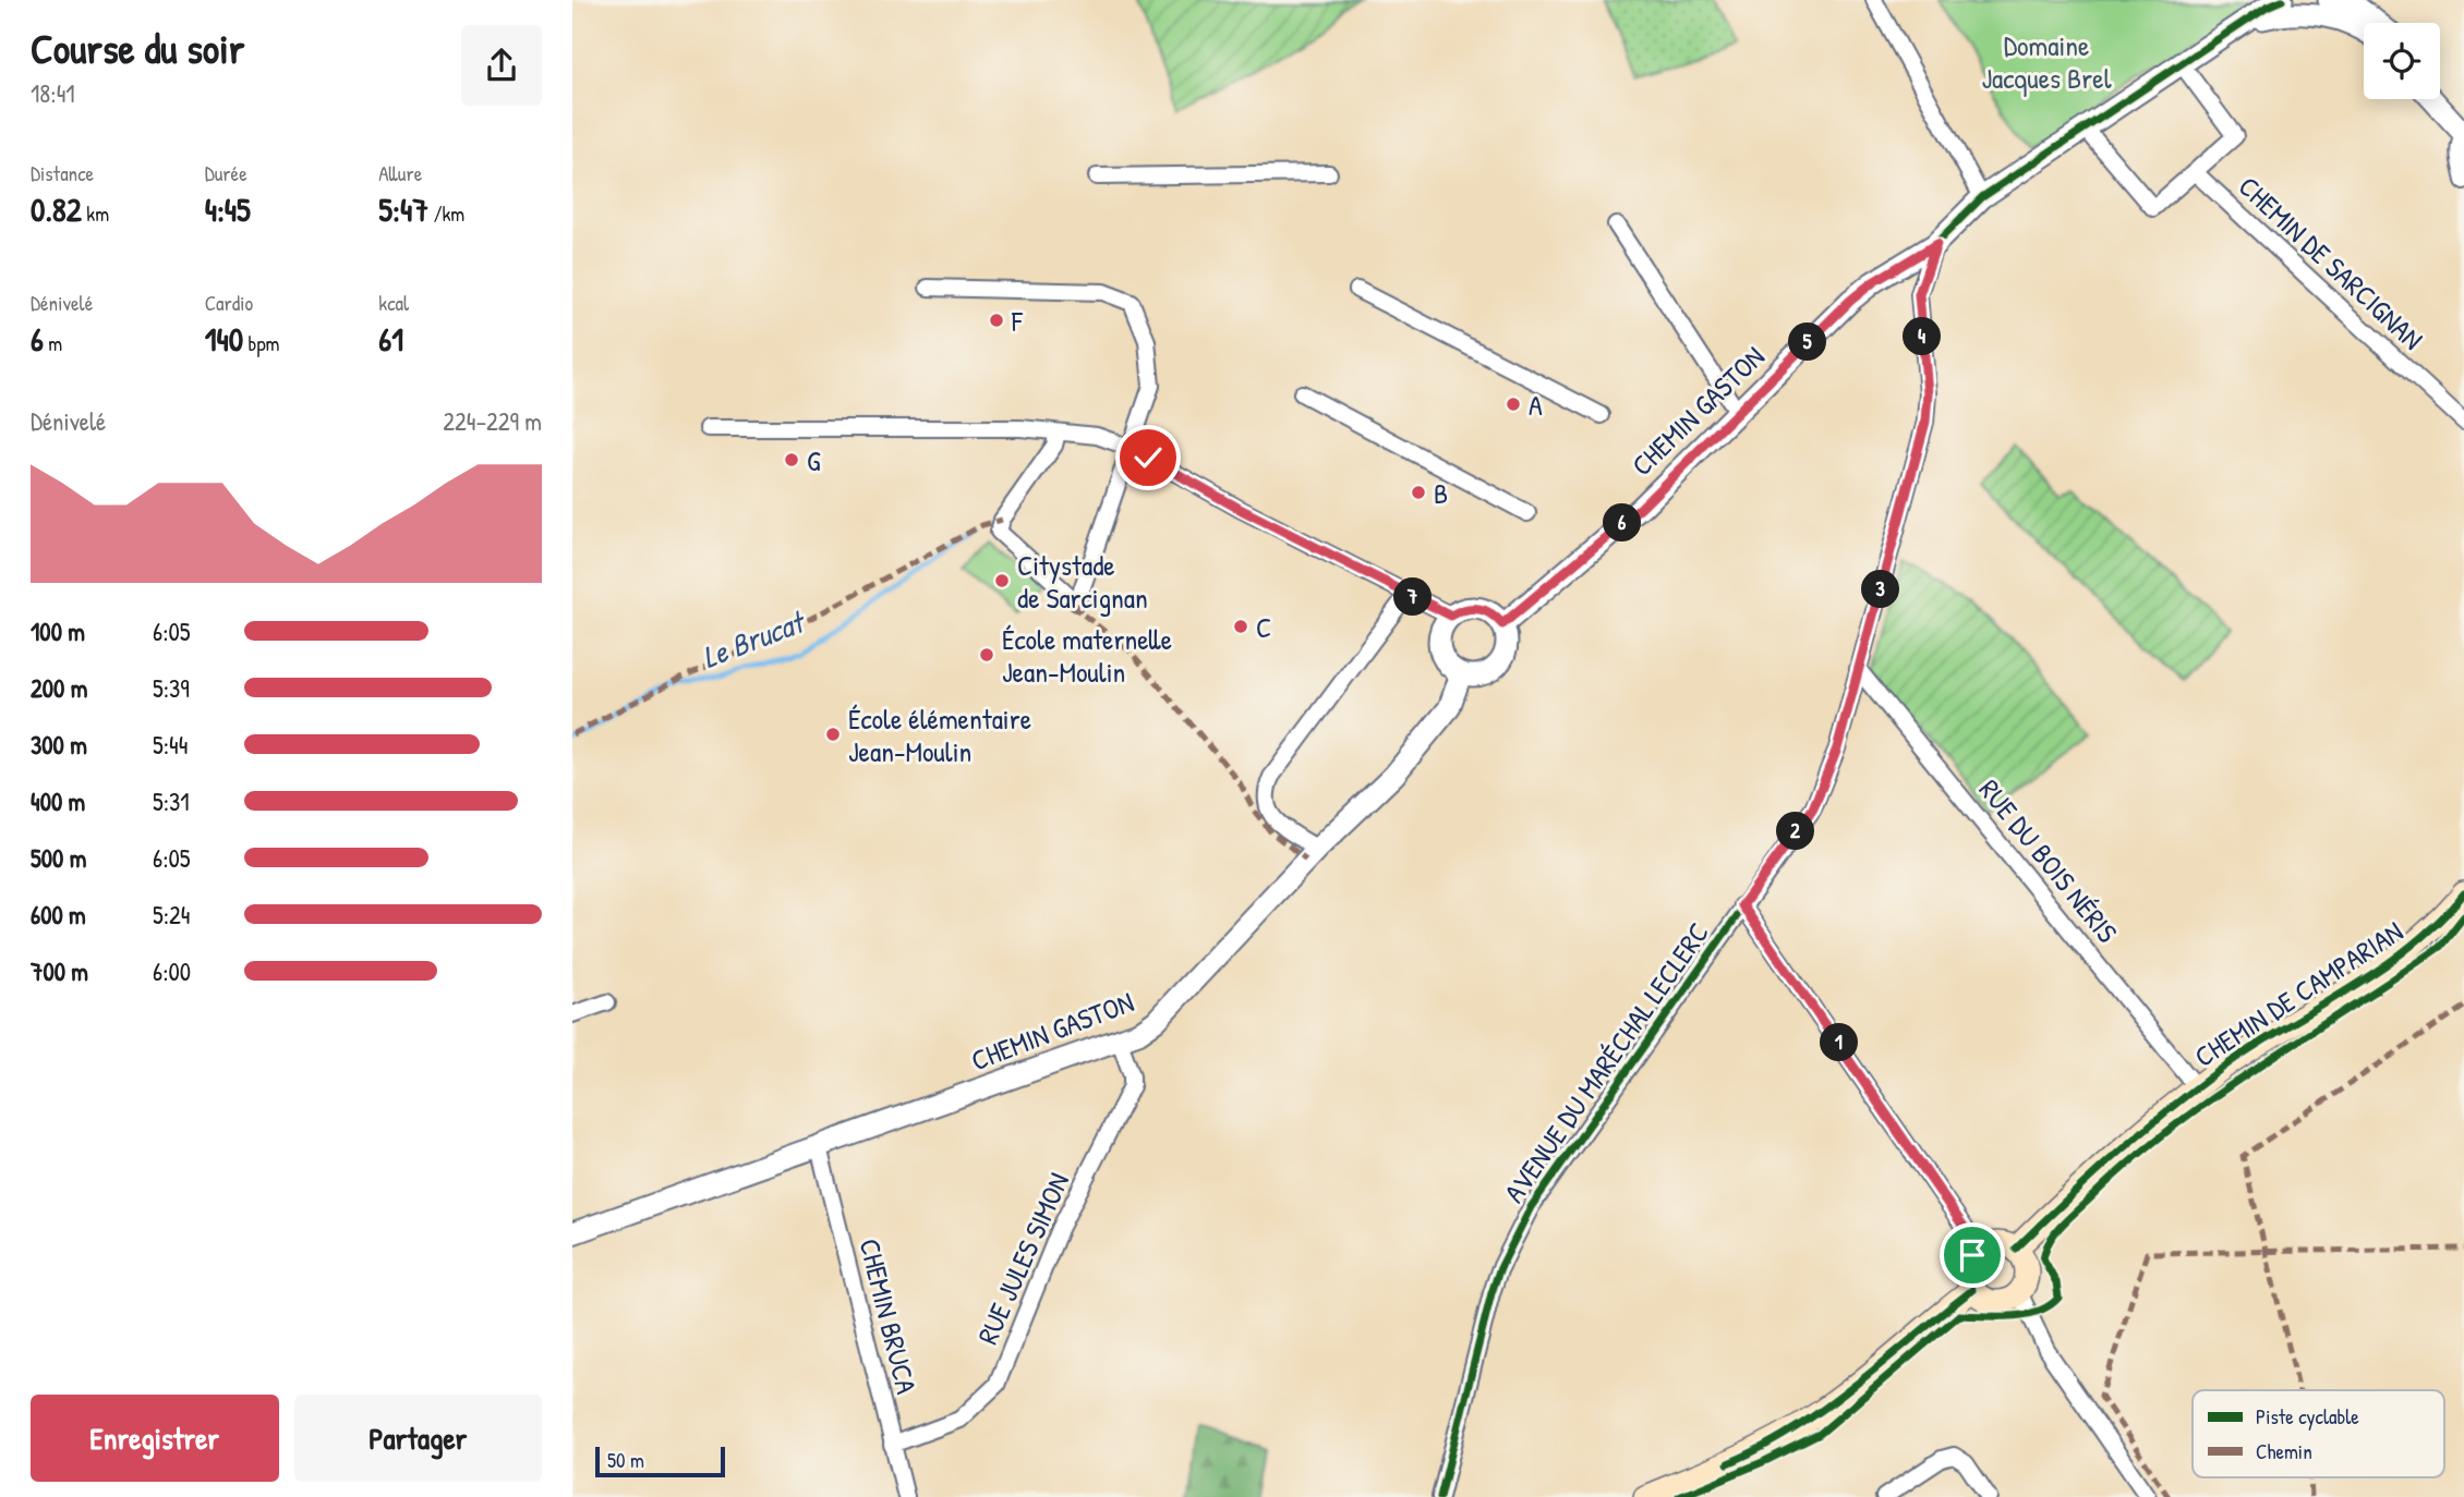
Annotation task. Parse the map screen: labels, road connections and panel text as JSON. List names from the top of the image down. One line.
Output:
{"streets":{"main road":["CHEMIN DE CAMPARIAN"],"street":["CHEMIN DE SARCIGNAN","CHEMIN GASTON","RUE DU BOIS NÉRIS","AVENUE DU MARÉCHAL LECLERC","RUE JULES SIMON","CHEMIN BRUCA"]},"crossings":[["CHEMIN DE SARCIGNAN","AVENUE DU MARÉCHAL LECLERC"],["CHEMIN GASTON","AVENUE DU MARÉCHAL LECLERC"],["CHEMIN GASTON","RUE JULES SIMON"],["CHEMIN GASTON","CHEMIN BRUCA"],["RUE DU BOIS NÉRIS","CHEMIN DE CAMPARIAN"],["RUE DU BOIS NÉRIS","AVENUE DU MARÉCHAL LECLERC"],["RUE JULES SIMON","CHEMIN BRUCA"]],"water":["Le Brucat"],"parks":["Domaine Jacques Brel"],"places":["F","A","G","B","Citystade de Sarcignan","C","École maternelle Jean-Moulin","École élémentaire Jean-Moulin"],"legend":["Piste cyclable","Chemin"],"scale_bar":"50 m","page":{"heading":["Course du soir","18:41"],"stats":[["Distance","0.82 km"],["Durée","4:45"],["Allure","5:47 /km"],["Dénivelé","6 m"],["Cardio","140 bpm"],["kcal","61"]],"pins":["4","5","6","3","7","2","1"],"chart":["Dénivelé","224–229 m"],"list":[{"name":"100 m","note":"6:05"},{"name":"200 m","note":"5:39"},{"name":"300 m","note":"5:44"},{"name":"400 m","note":"5:31"},{"name":"500 m","note":"6:05"},{"name":"600 m","note":"5:24"},{"name":"700 m","note":"6:00"}],"buttons":["Enregistrer","Partager"],"scale":"50 m"}}
